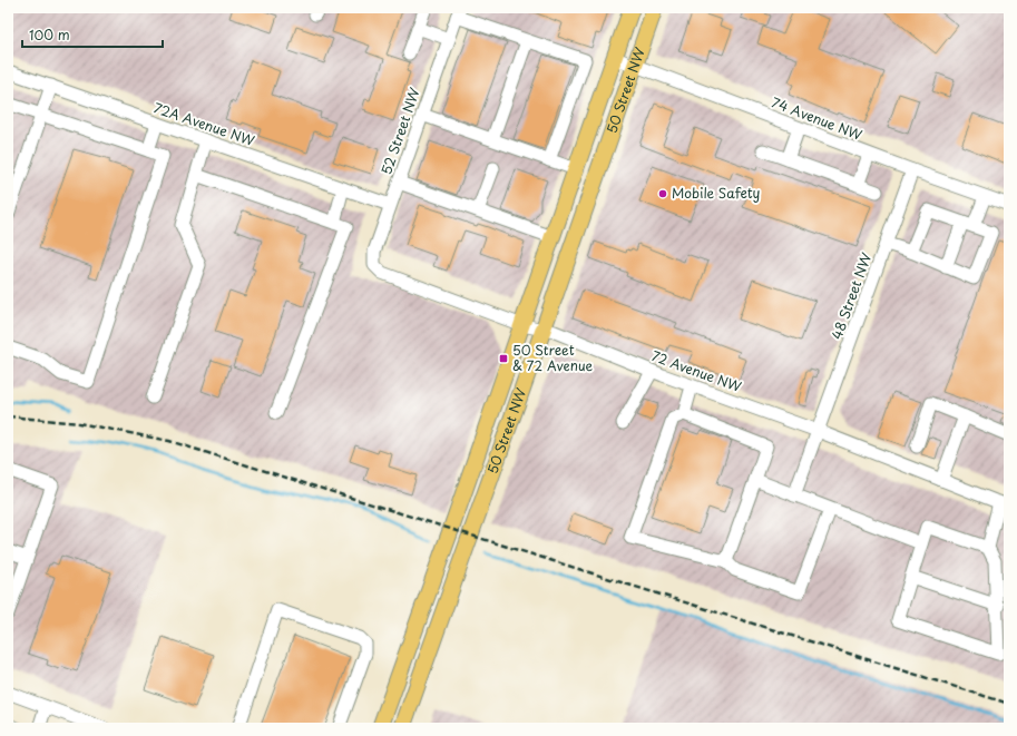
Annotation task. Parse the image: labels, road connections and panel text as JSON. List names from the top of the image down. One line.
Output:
{"streets":{"main road":["50 Street NW"],"street":["74 Avenue NW","72A Avenue NW","52 Street NW","48 Street NW","72 Avenue NW"]},"crossings":[["50 Street NW","74 Avenue NW"],["50 Street NW","72 Avenue NW"],["74 Avenue NW","48 Street NW"],["72A Avenue NW","52 Street NW"],["52 Street NW","72 Avenue NW"],["48 Street NW","72 Avenue NW"]],"places":{"other":["Mobile Safety"],"transit":["50 Street & 72 Avenue"]},"scale_bar":"100 m"}
